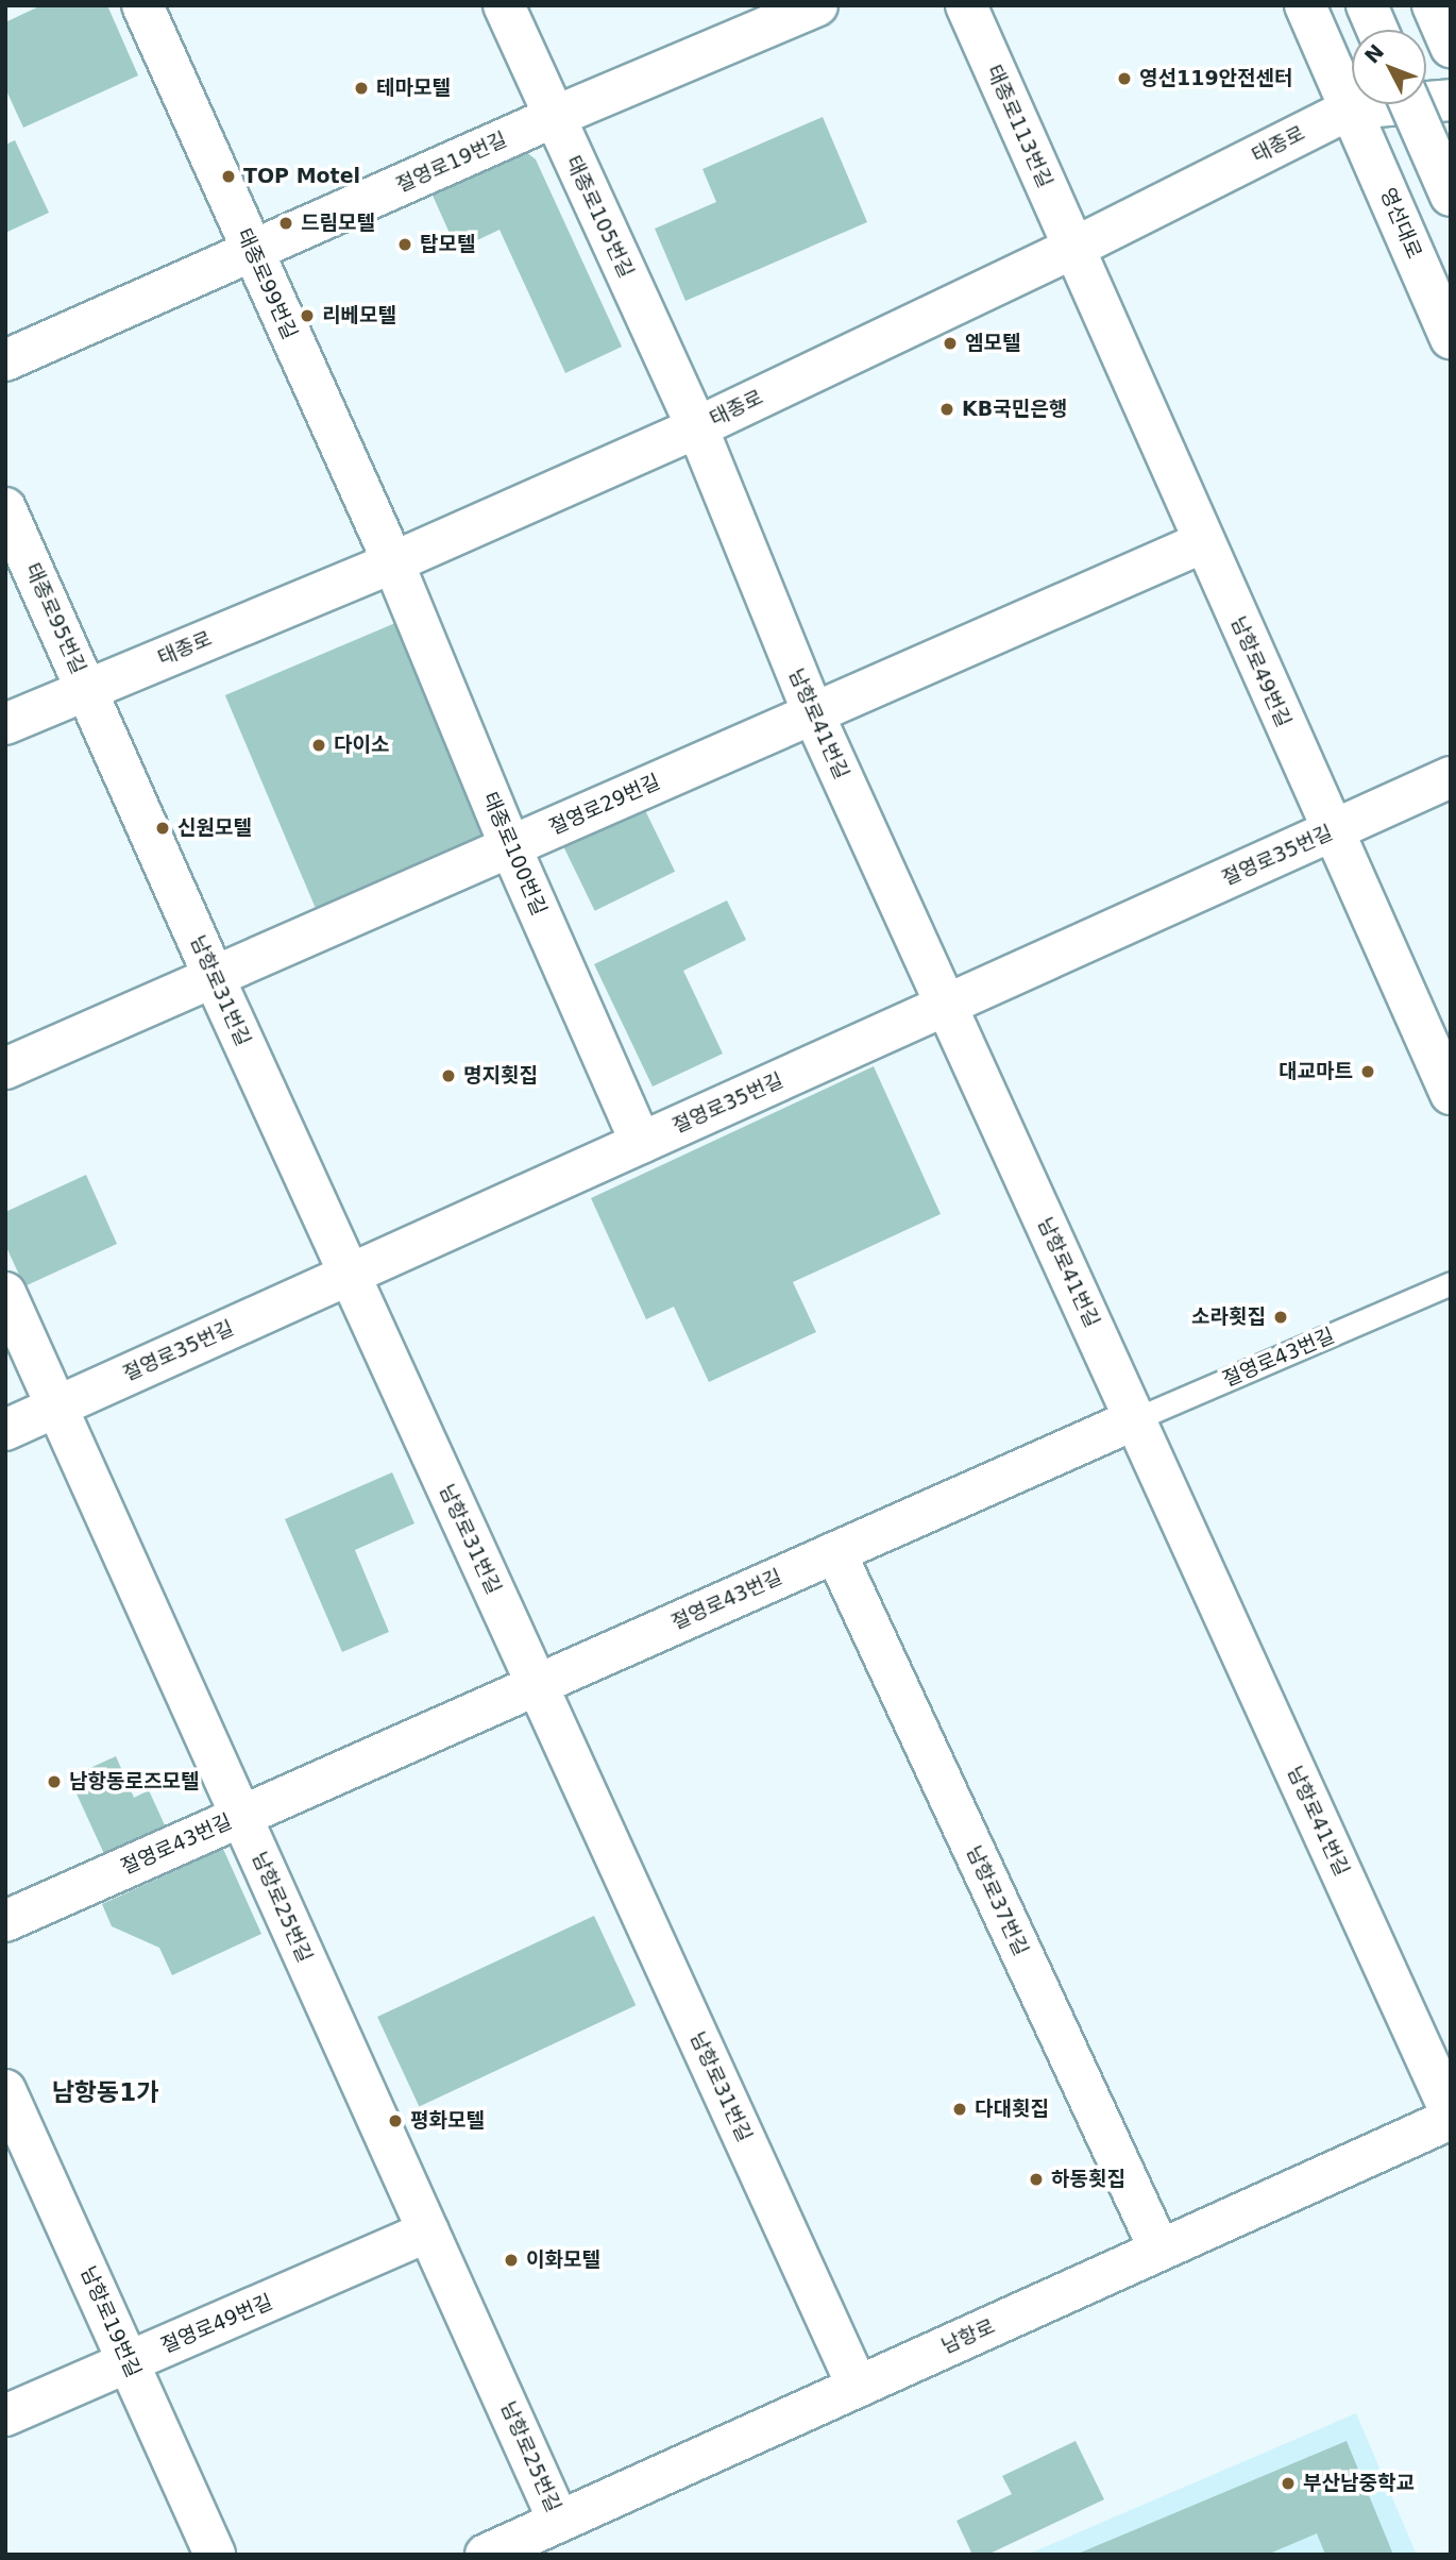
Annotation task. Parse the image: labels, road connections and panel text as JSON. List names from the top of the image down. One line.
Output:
{"streets":{"main road":["태종로113번길","태종로","절영로19번길","태종로105번길","영선대로","태종로99번길","태종로95번길","남항로49번길","남항로41번길","절영로29번길","태종로100번길","절영로35번길","남항로31번길","절영로43번길","남항로37번길","남항로25번길","남항로19번길","절영로49번길","남항로"]},"crossings":[["태종로113번길","태종로"],["태종로113번길","남항로49번길"],["태종로","태종로105번길"],["태종로","영선대로"],["태종로","태종로99번길"],["태종로","태종로95번길"],["태종로","남항로49번길"],["태종로","남항로41번길"],["태종로","태종로100번길"],["태종로","남항로31번길"],["절영로19번길","태종로105번길"],["절영로19번길","태종로99번길"],["태종로105번길","남항로41번길"],["태종로99번길","태종로100번길"],["태종로95번길","남항로31번길"],["남항로49번길","절영로29번길"],["남항로49번길","절영로35번길"],["남항로41번길","절영로29번길"],["남항로41번길","절영로35번길"],["남항로41번길","절영로43번길"],["절영로29번길","태종로100번길"],["절영로29번길","남항로31번길"],["태종로100번길","절영로35번길"],["절영로35번길","남항로31번길"],["절영로35번길","남항로25번길"],["남항로31번길","절영로43번길"],["남항로31번길","남항로"],["절영로43번길","남항로37번길"],["절영로43번길","남항로25번길"],["남항로37번길","남항로"],["남항로25번길","절영로49번길"],["남항로25번길","남항로"],["남항로19번길","절영로49번길"]],"districts":["남항동1가"],"places":["영선119안전센터","테마모텔","TOP Motel","드림모텔","탑모텔","리베모텔","엠모텔","KB국민은행","다이소","신원모텔","대교마트","명지횟집","소라횟집","남항동로즈모텔","다대횟집","평화모텔","하동횟집","이화모텔","부산남중학교"],"north":"top left"}
